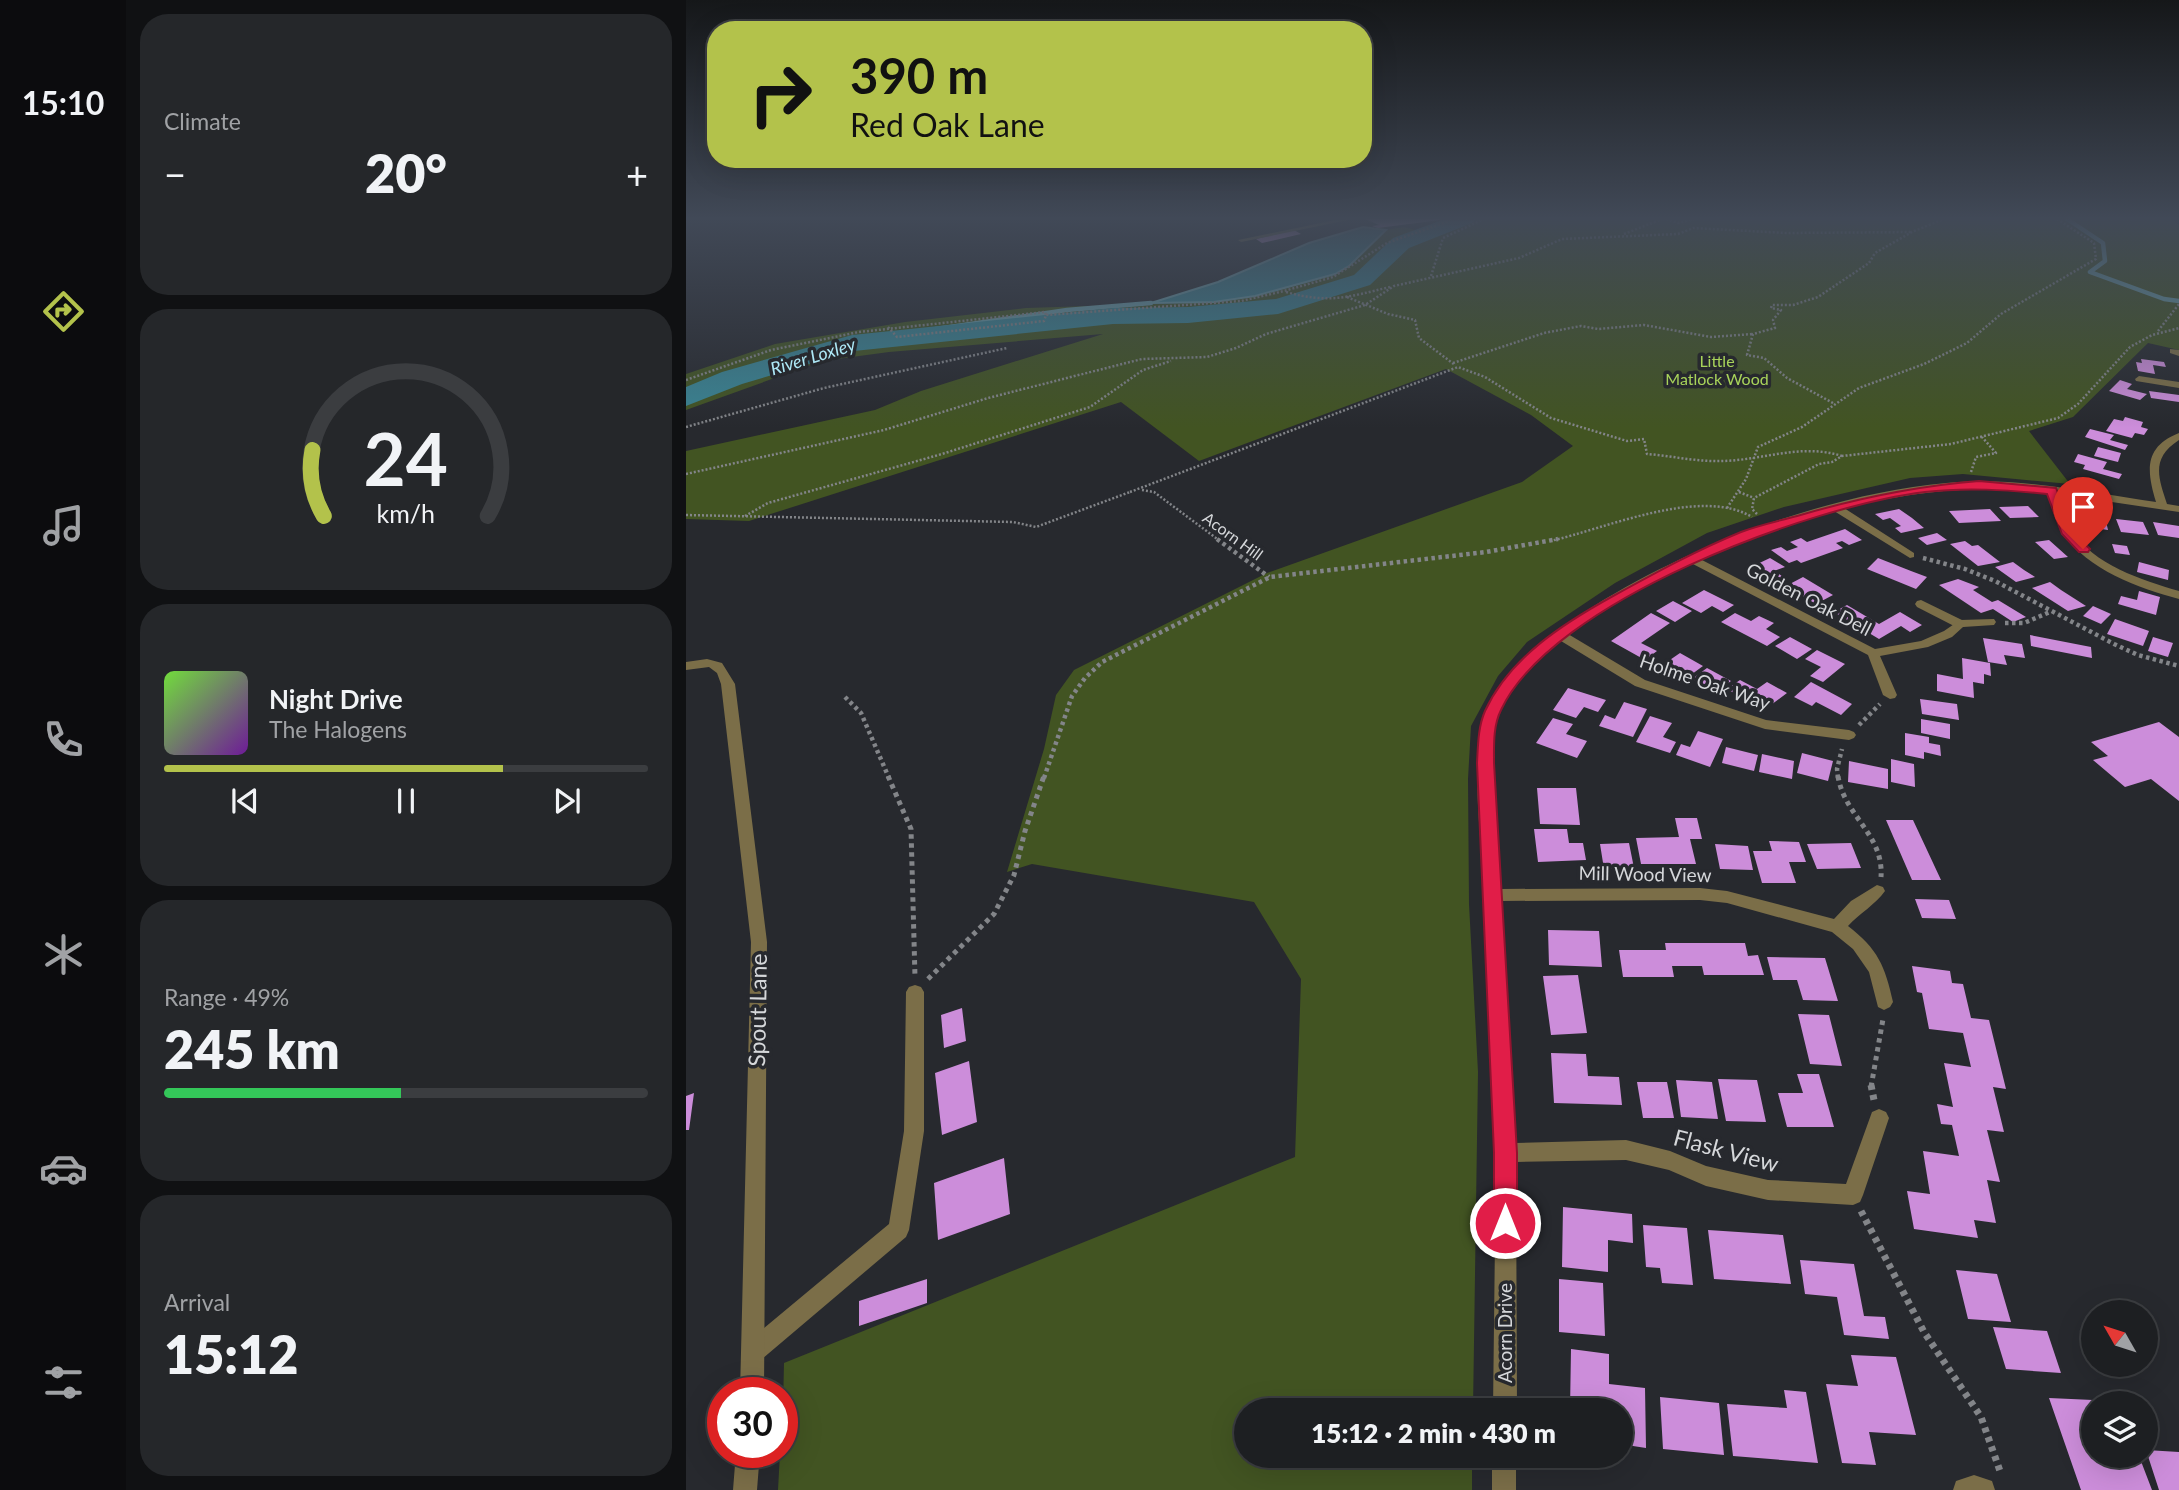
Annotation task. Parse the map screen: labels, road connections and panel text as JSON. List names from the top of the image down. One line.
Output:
{"streets":{"street":["Golden Oak Dell","Holme Oak Way","Mill Wood View","Spout Lane","Flask View","Acorn Drive"],"path":["Acorn Hill"]},"crossings":[["Acorn Hill","Acorn Drive"],["Golden Oak Dell","Acorn Drive"],["Holme Oak Way","Acorn Drive"],["Mill Wood View","Acorn Drive"],["Flask View","Acorn Drive"]],"water":["River Loxley"],"parks":["Little Matlock Wood"],"north":"top left","page":{"tabs":"15:10","tile":["Climate",["Range · 49%","245 km"],["Arrival","15:12"]],"turn":["390 m","Red Oak Lane"],"heat":["−","20°","+"],"song":["Night Drive","The Halogens"],"limit":"30","trip":"15:12 · 2 min · 430 m","gauge":["24","km/h"]}}
